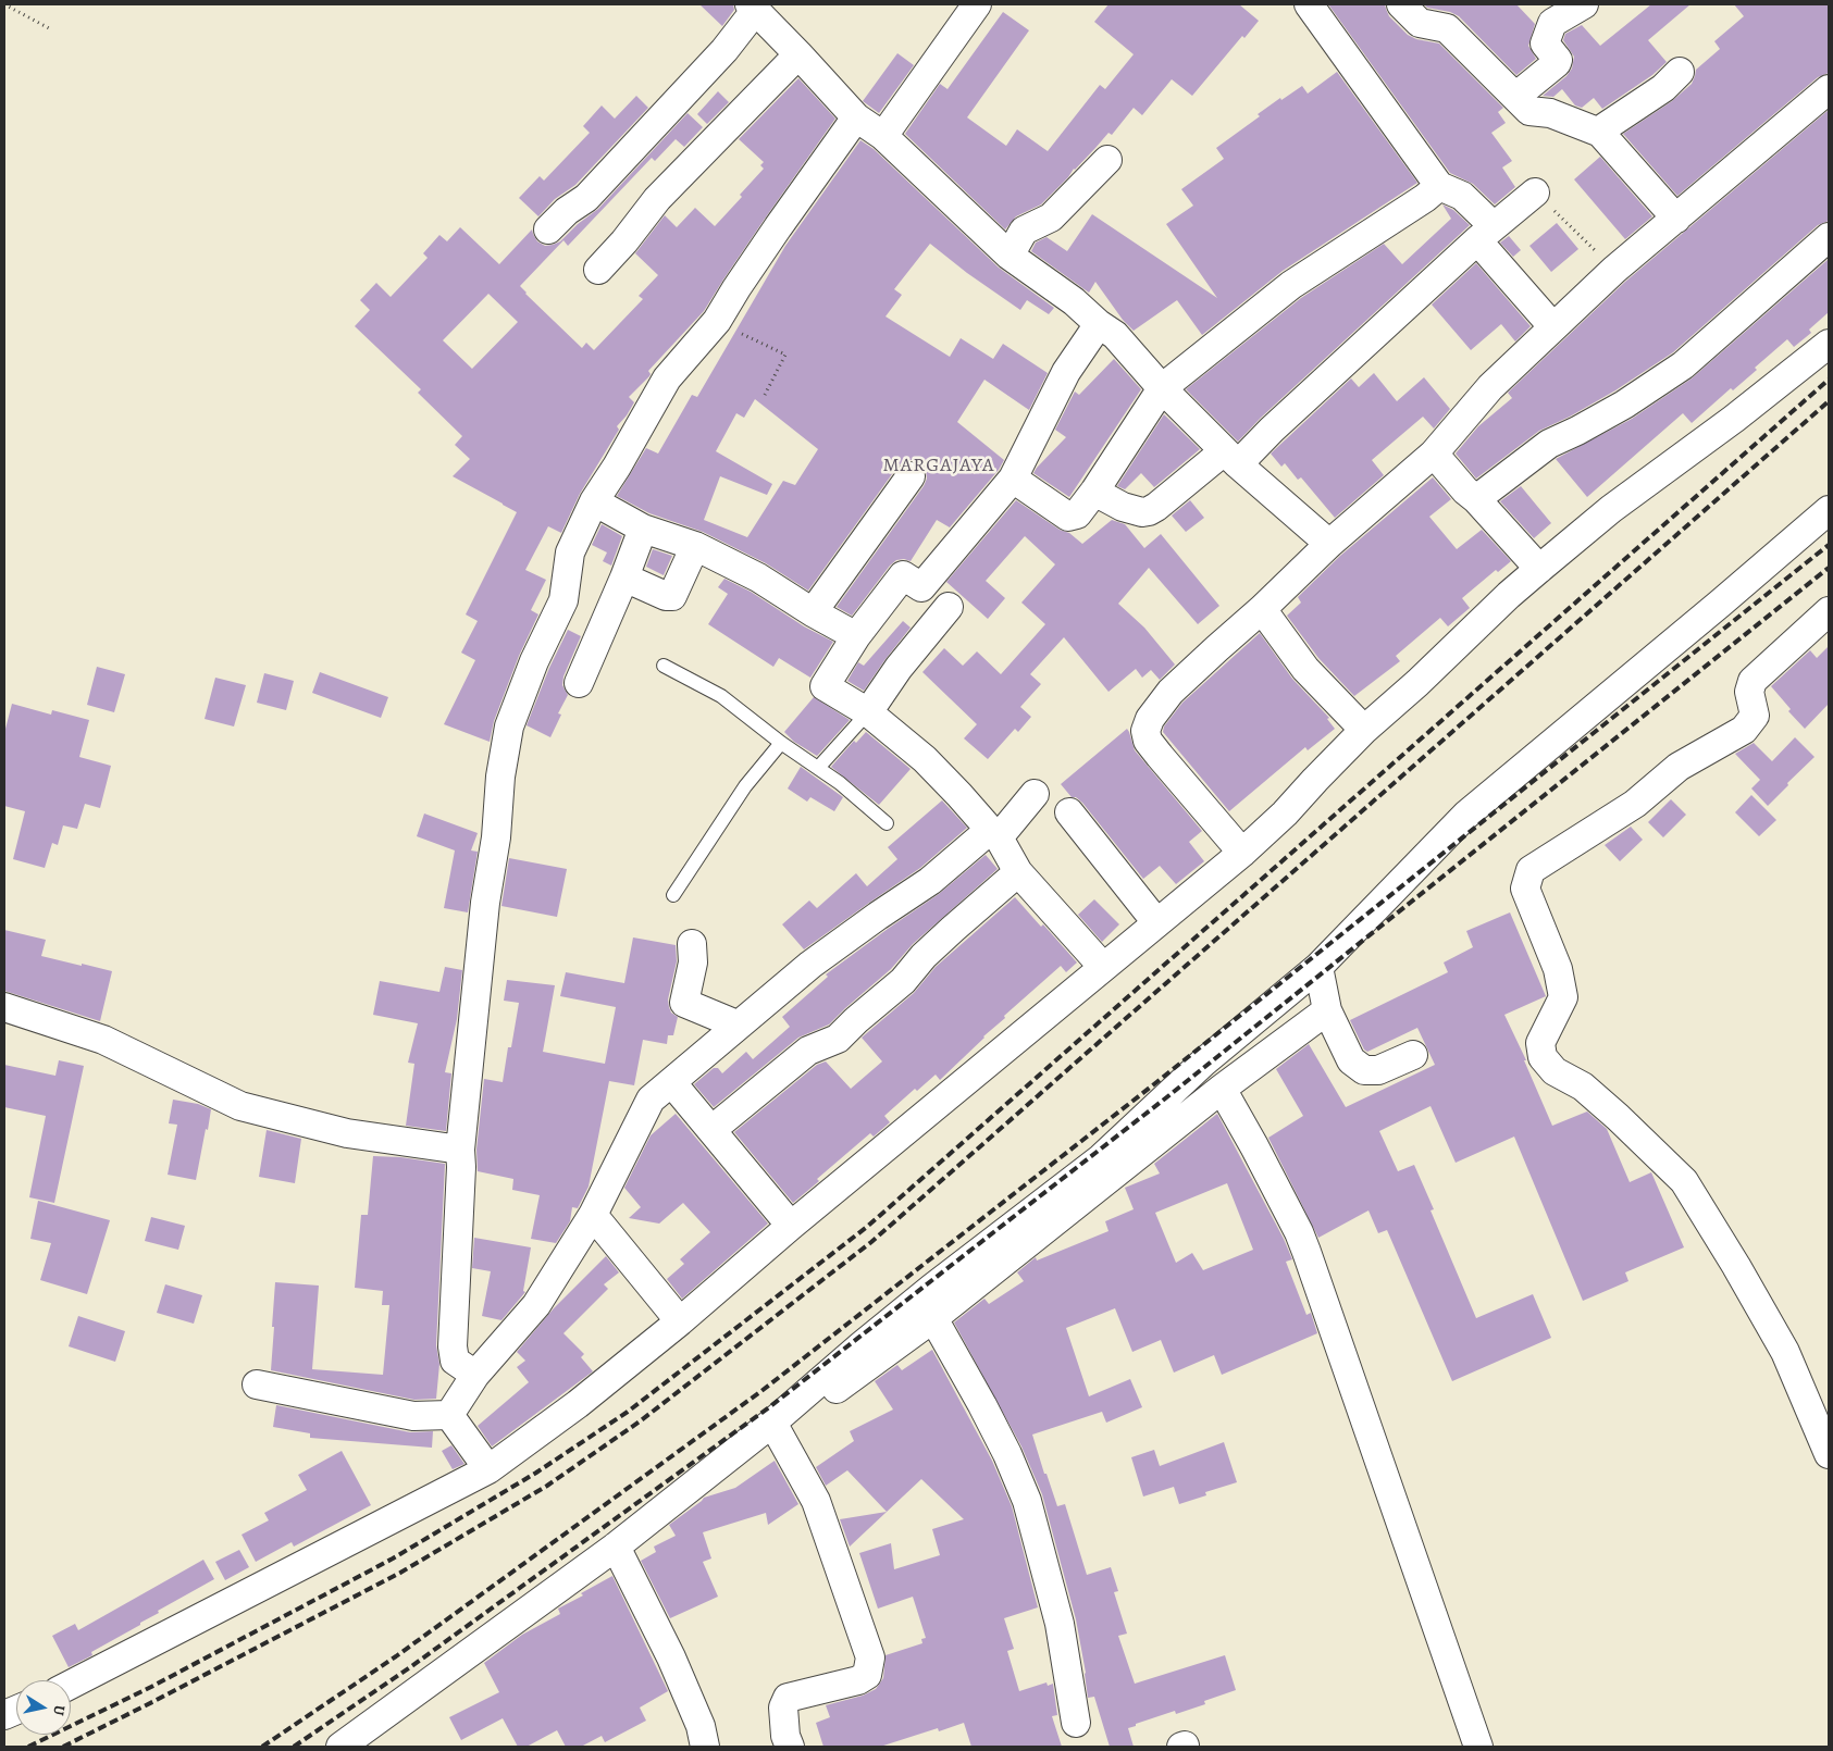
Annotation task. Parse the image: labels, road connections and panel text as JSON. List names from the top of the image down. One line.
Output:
{"districts":["MARGAJAYA"],"north":"right"}
